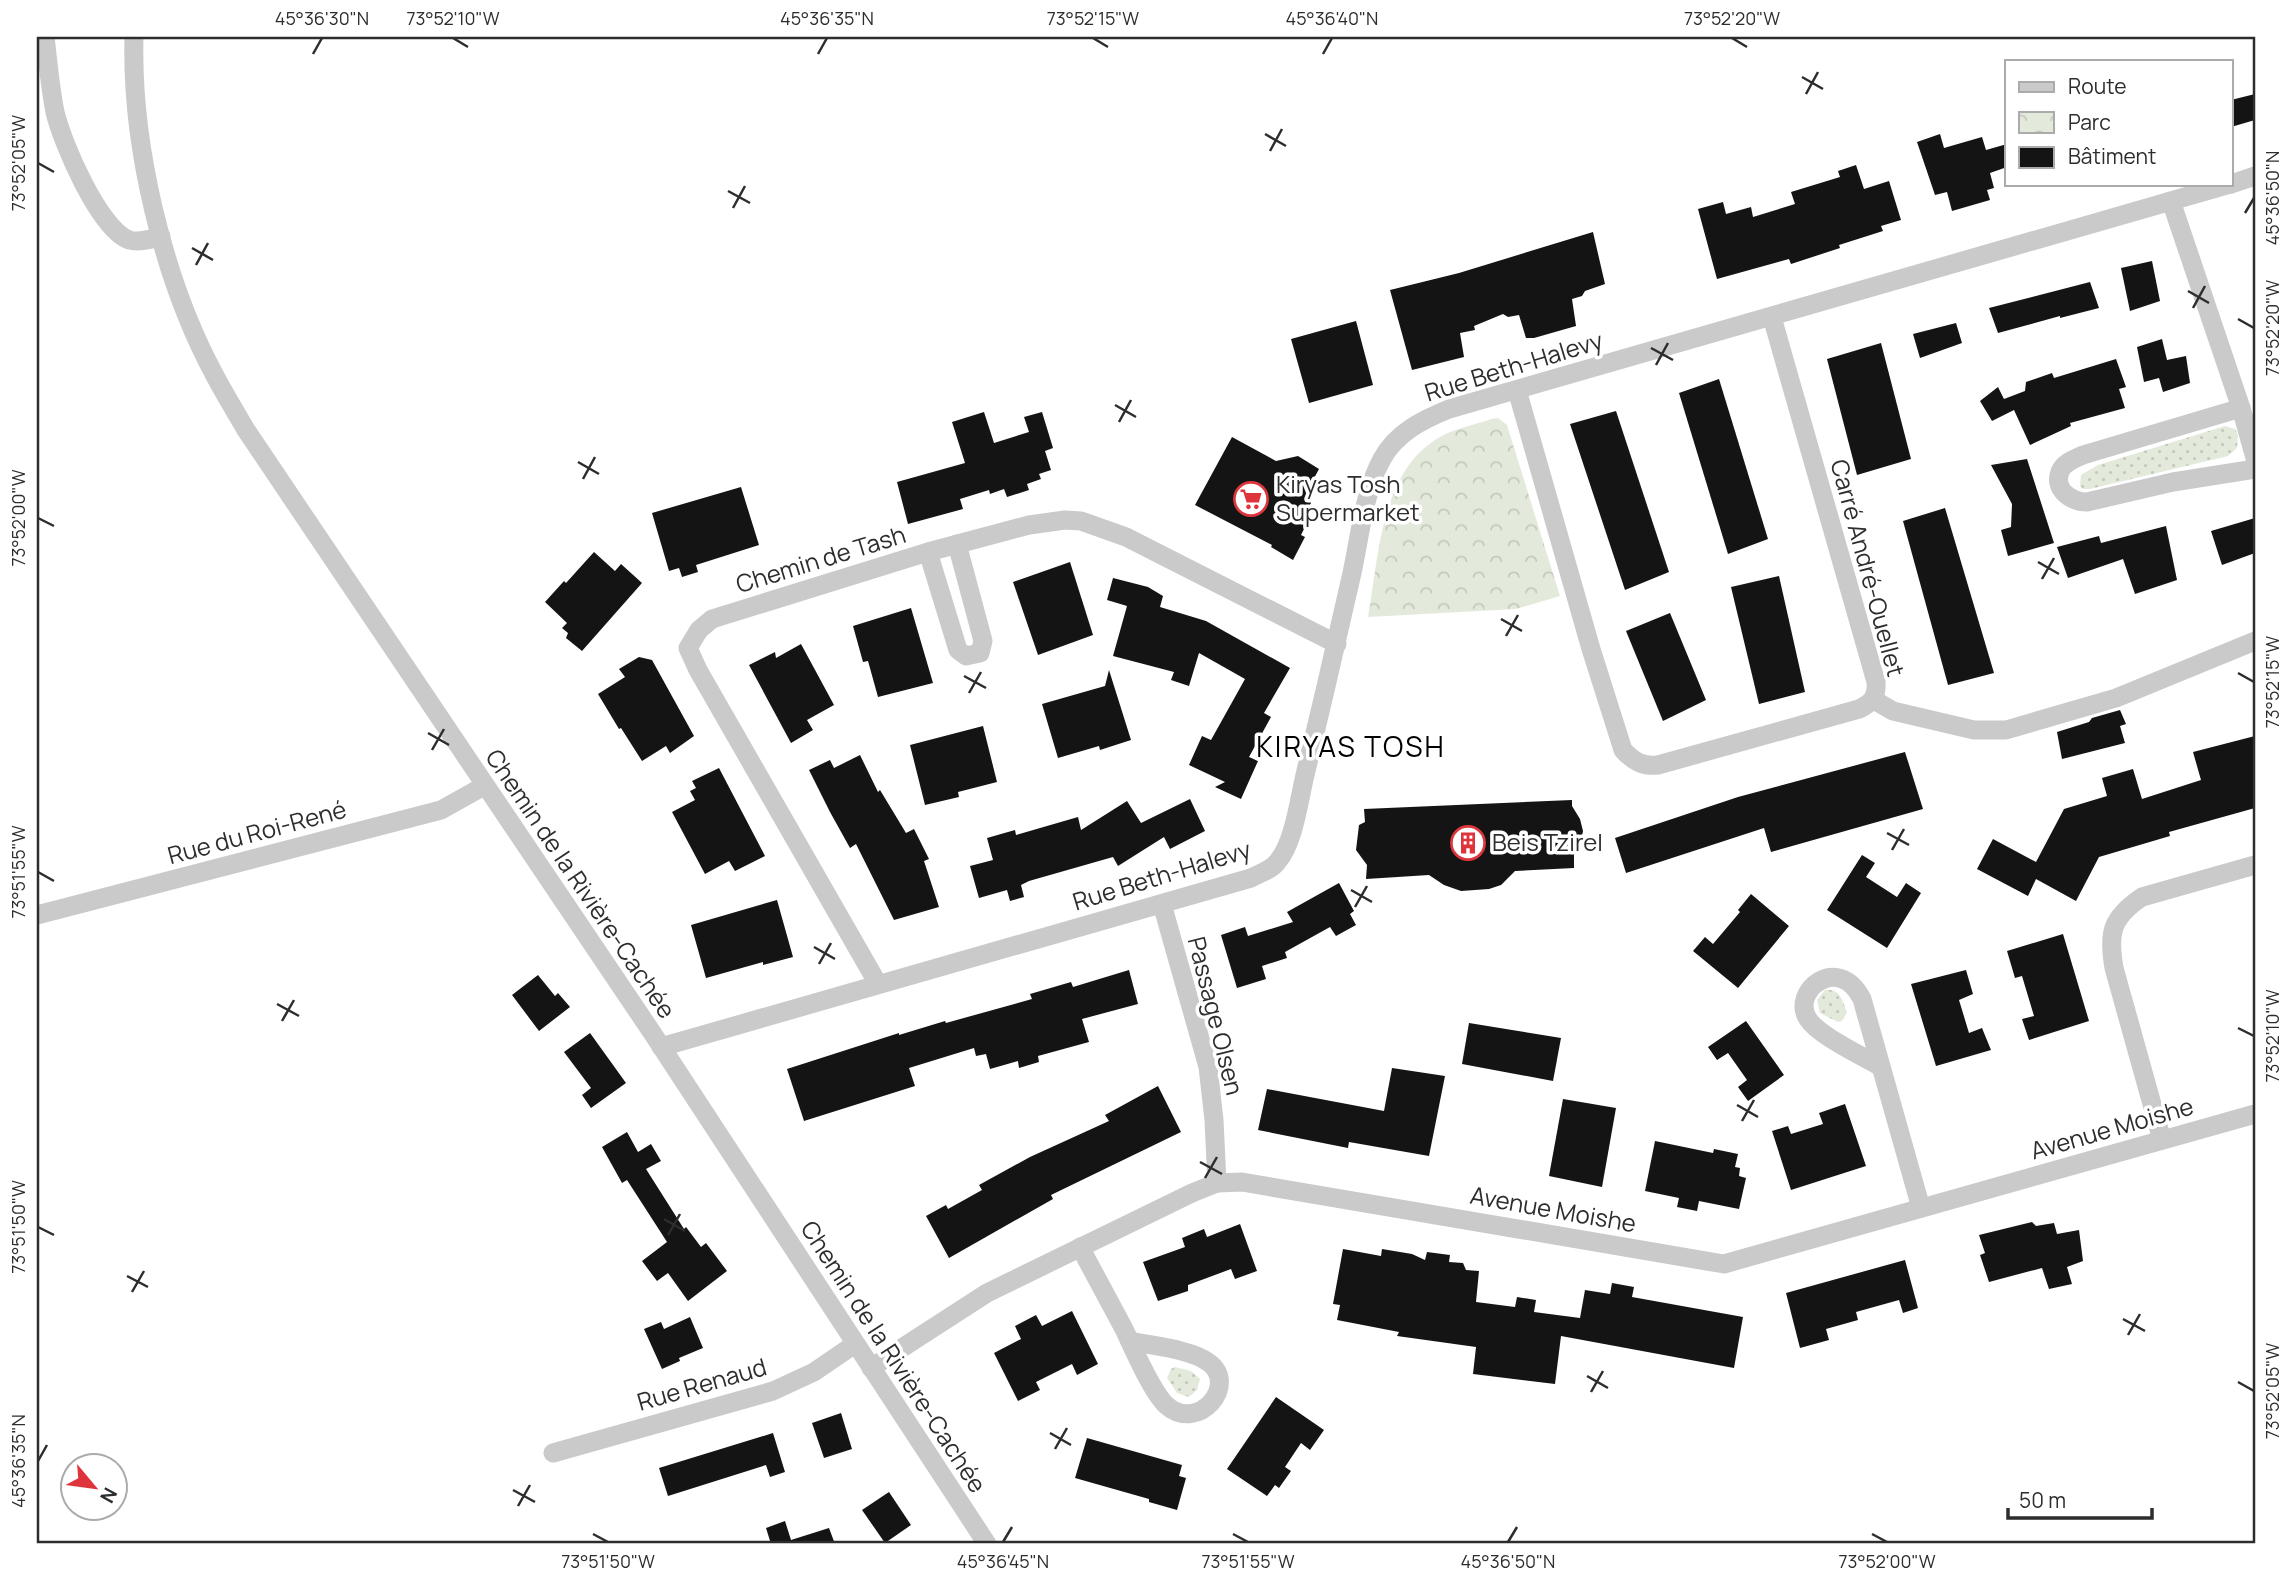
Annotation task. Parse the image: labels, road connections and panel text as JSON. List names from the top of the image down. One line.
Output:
{"streets":{"street":["Rue Beth-Halevy","Chemin de Tash","Carré André-Ouellet","Rue du Roi-René","Chemin de la Rivière-Cachée","Passage Olsen","Avenue Moishe","Rue Renaud"]},"crossings":[["Rue Beth-Halevy","Chemin de Tash"],["Rue Beth-Halevy","Carré André-Ouellet"],["Rue Beth-Halevy","Chemin de la Rivière-Cachée"],["Rue Beth-Halevy","Passage Olsen"],["Rue du Roi-René","Chemin de la Rivière-Cachée"],["Chemin de la Rivière-Cachée","Avenue Moishe"],["Chemin de la Rivière-Cachée","Rue Renaud"],["Passage Olsen","Avenue Moishe"]],"districts":["KIRYAS TOSH"],"places":{"supermarket":["Kiryas Tosh Supermarket"],"building":["Beis Tzirel"]},"legend":["Route","Parc","Bâtiment"],"scale_bar":"50 m","north":"bottom right","coordinates":["45°36'30\"N","73°52'10\"W","45°36'35\"N","73°52'15\"W","45°36'40\"N","73°52'20\"W","73°52'05\"W","45°36'50\"N","73°52'00\"W","73°51'55\"W","73°51'50\"W","45°36'45\"N"]}
